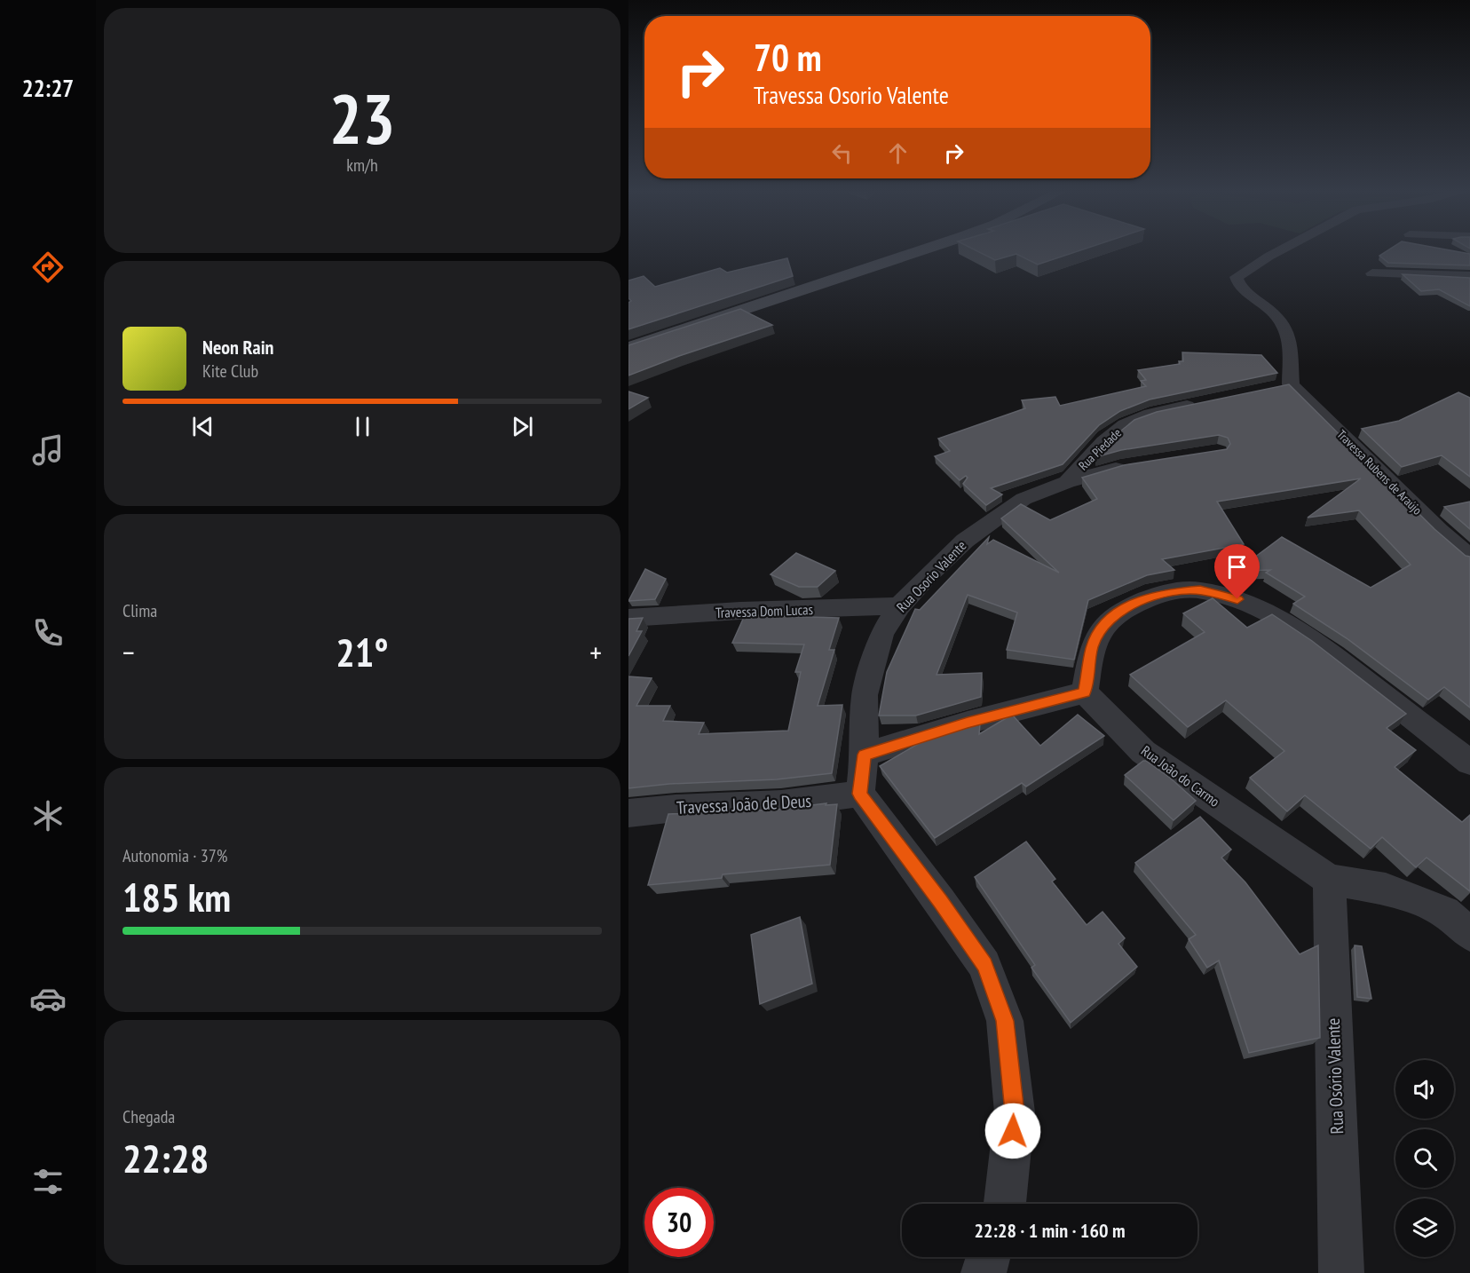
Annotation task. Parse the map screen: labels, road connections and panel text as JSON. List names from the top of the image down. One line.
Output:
{"streets":{"street":["Rua Piedade","Travessa Rubens de Araújo","Rua Osorio Valente","Travessa Dom Lucas","Rua João do Carmo","Travessa João de Deus","Rua Osório Valente"]},"crossings":[["Rua Piedade","Rua Osorio Valente"],["Rua Osorio Valente","Travessa Dom Lucas"],["Rua Osorio Valente","Travessa João de Deus"],["Rua João do Carmo","Rua Osório Valente"]],"page":{"tabs":"22:27","tile":[["23","km/h"],"Clima",["Autonomia · 37%","185 km"],["Chegada","22:28"]],"turn":["70 m","Travessa Osorio Valente"],"song":["Neon Rain","Kite Club"],"heat":["−","21°","+"],"limit":"30","trip":"22:28 · 1 min · 160 m"}}
